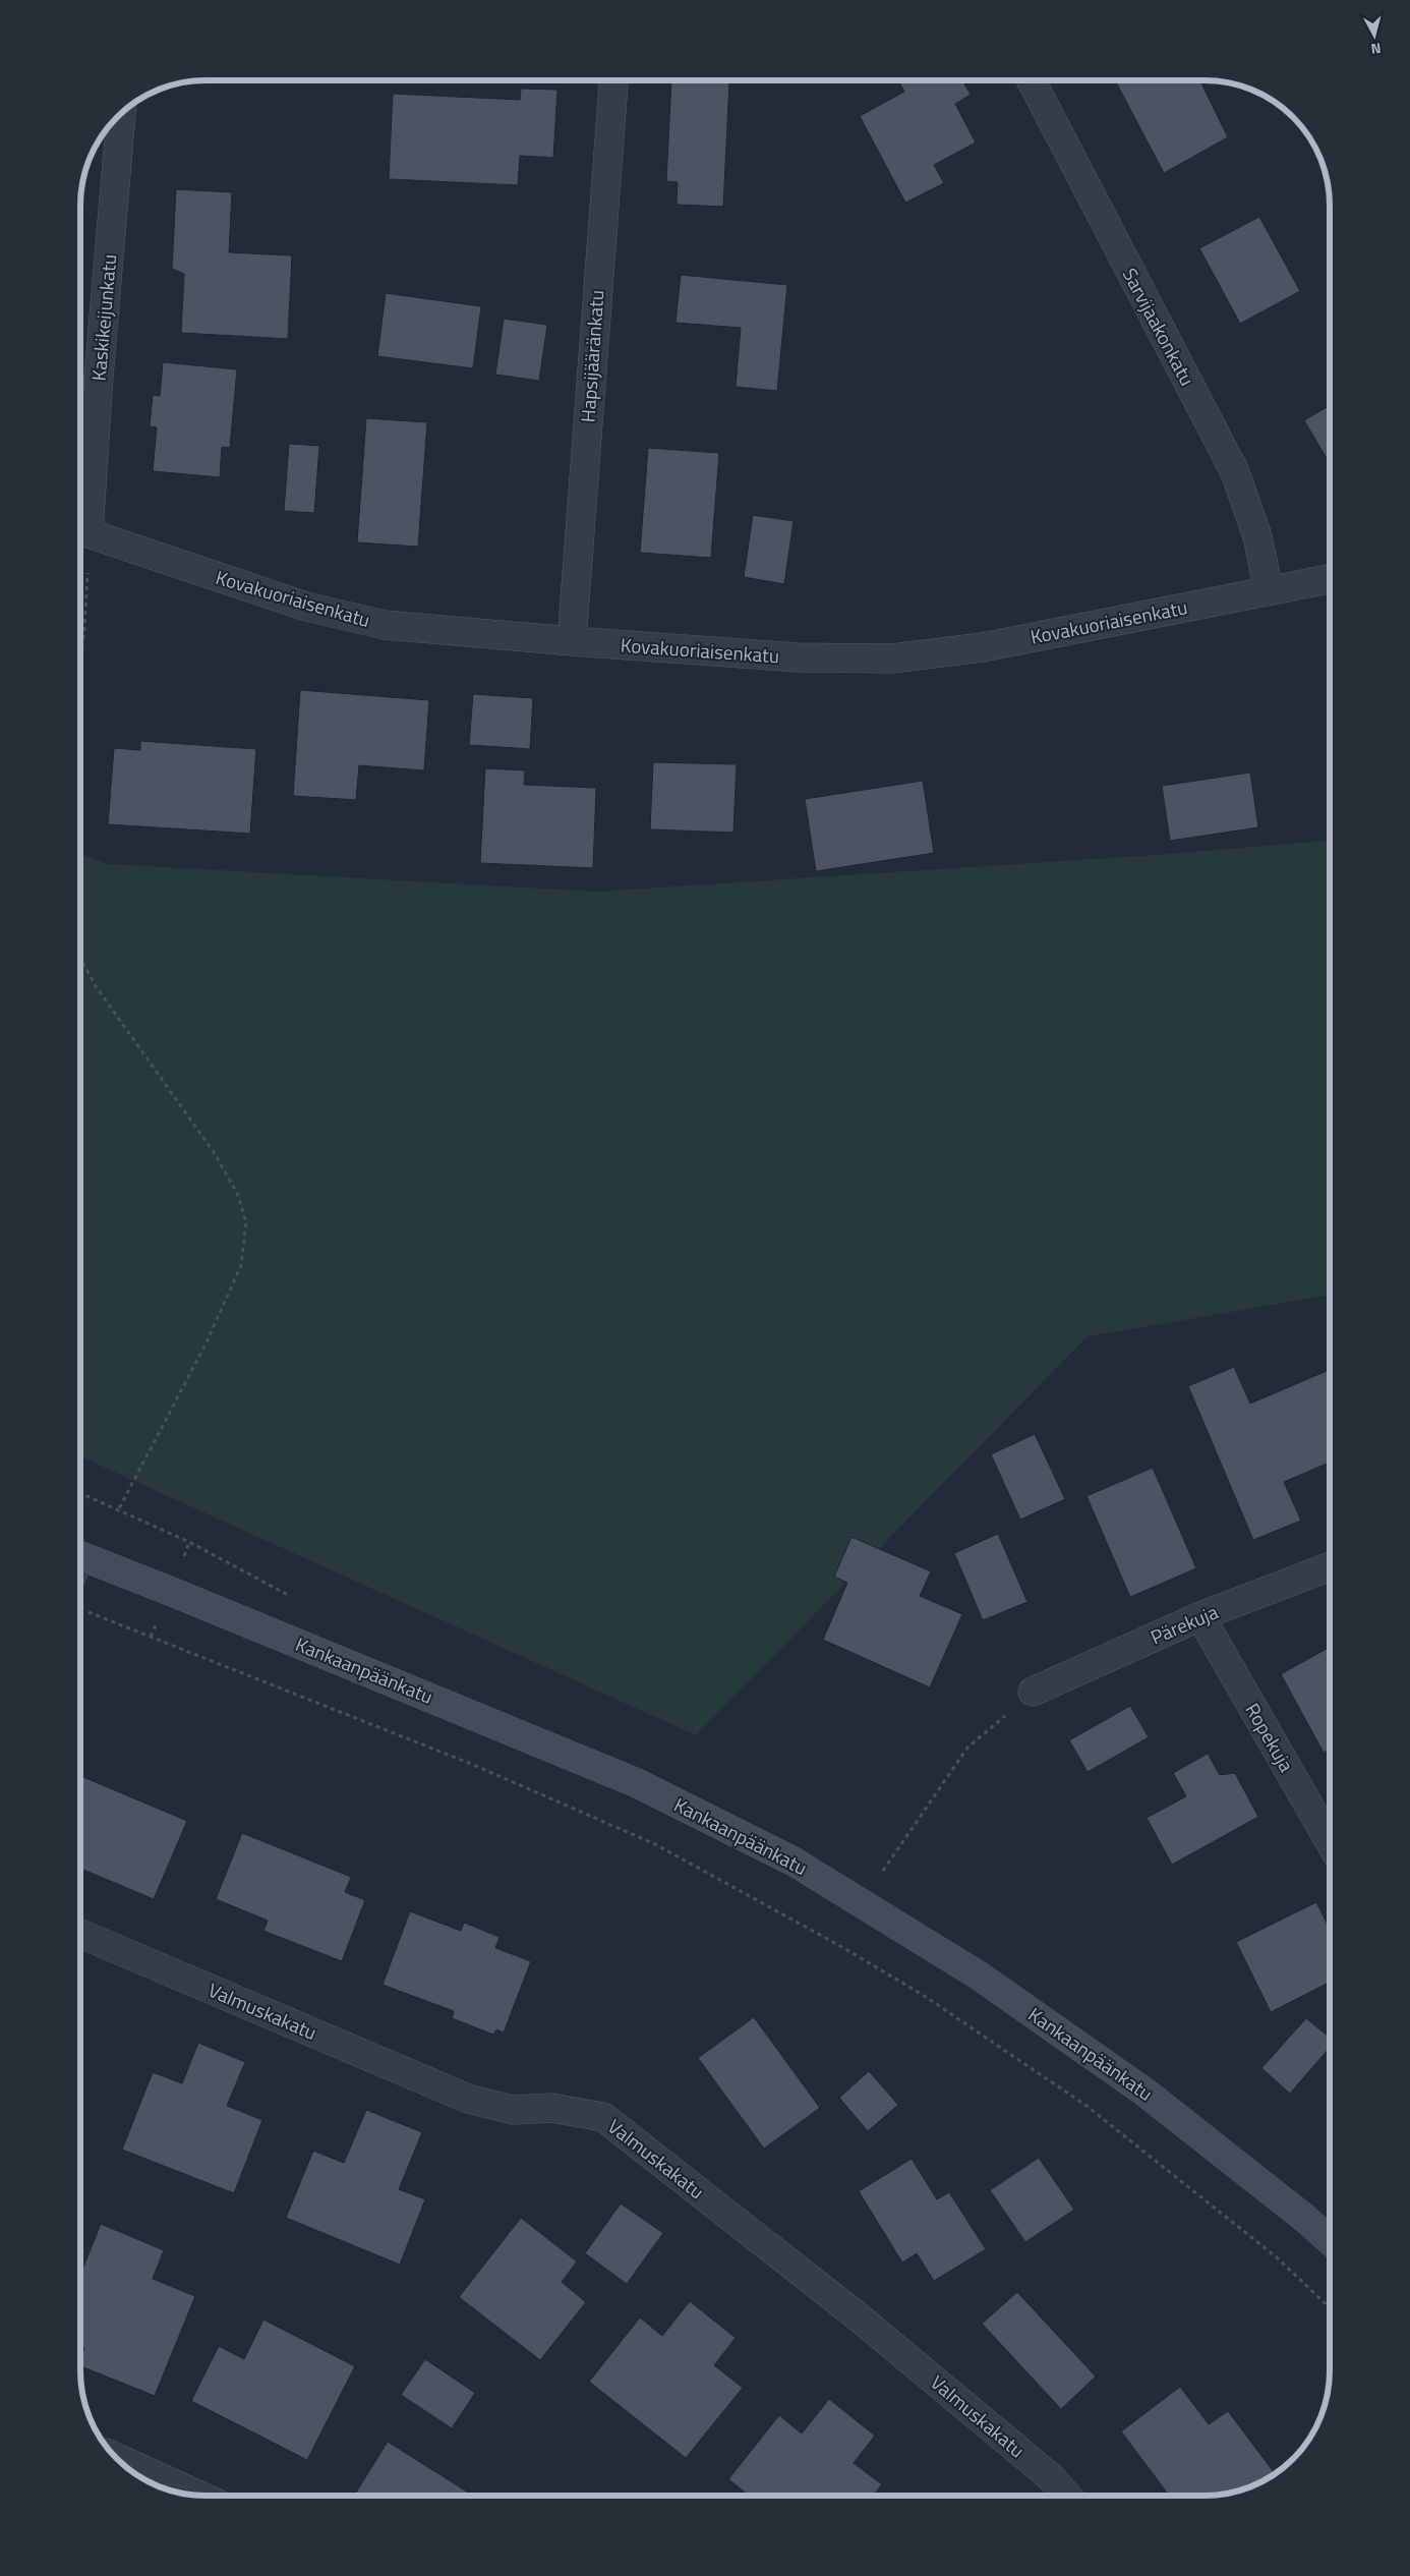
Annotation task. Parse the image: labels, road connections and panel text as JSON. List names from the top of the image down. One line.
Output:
{"streets":{"street":["Kaskikeijunkatu","Sarvijaakonkatu","Hapsijääränkatu","Kovakuoriaisenkatu","Pärekuja","Kankaanpäänkatu","Ropekuja","Valmuskakatu"]},"crossings":[["Kaskikeijunkatu","Kovakuoriaisenkatu"],["Sarvijaakonkatu","Kovakuoriaisenkatu"],["Hapsijääränkatu","Kovakuoriaisenkatu"],["Pärekuja","Ropekuja"]],"north":"bottom"}
